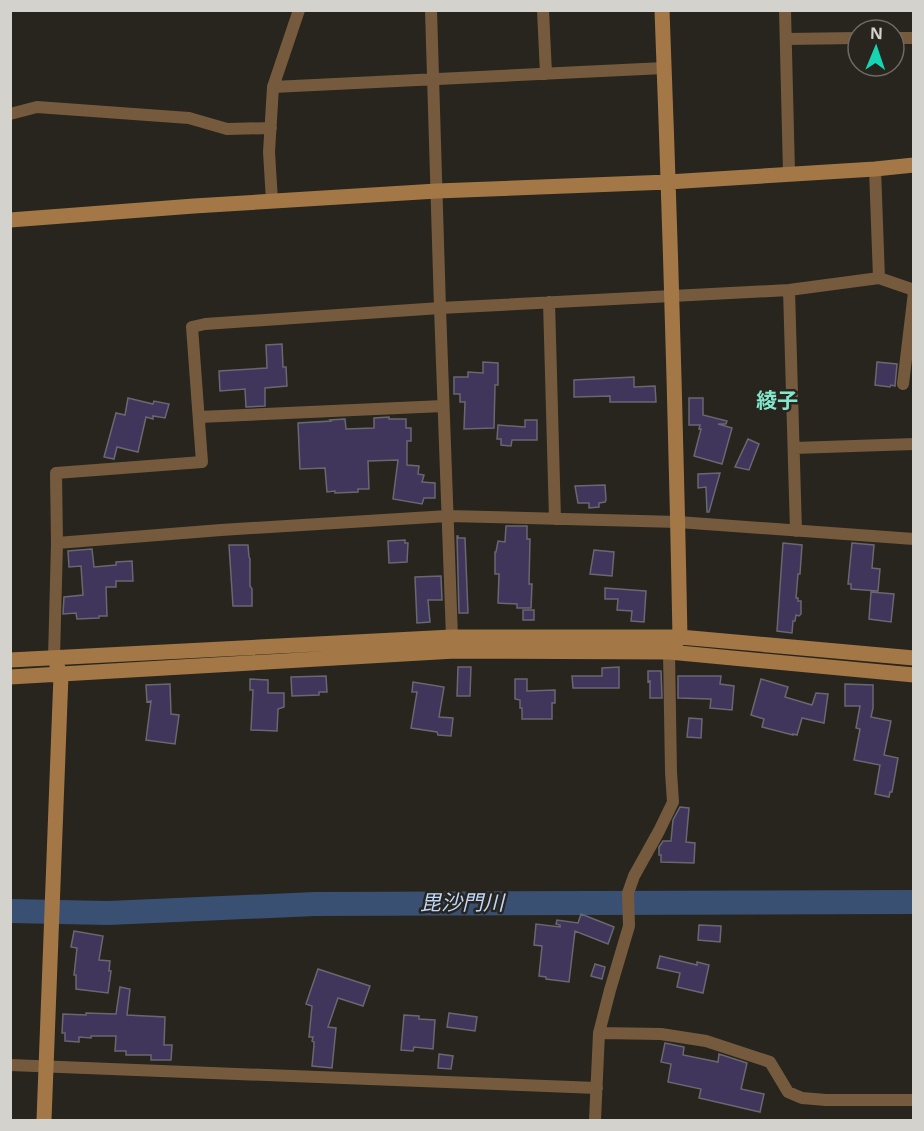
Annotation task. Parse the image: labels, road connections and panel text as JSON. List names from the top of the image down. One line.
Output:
{"districts":["綾子"],"water":["毘沙門川"],"north":"top"}
